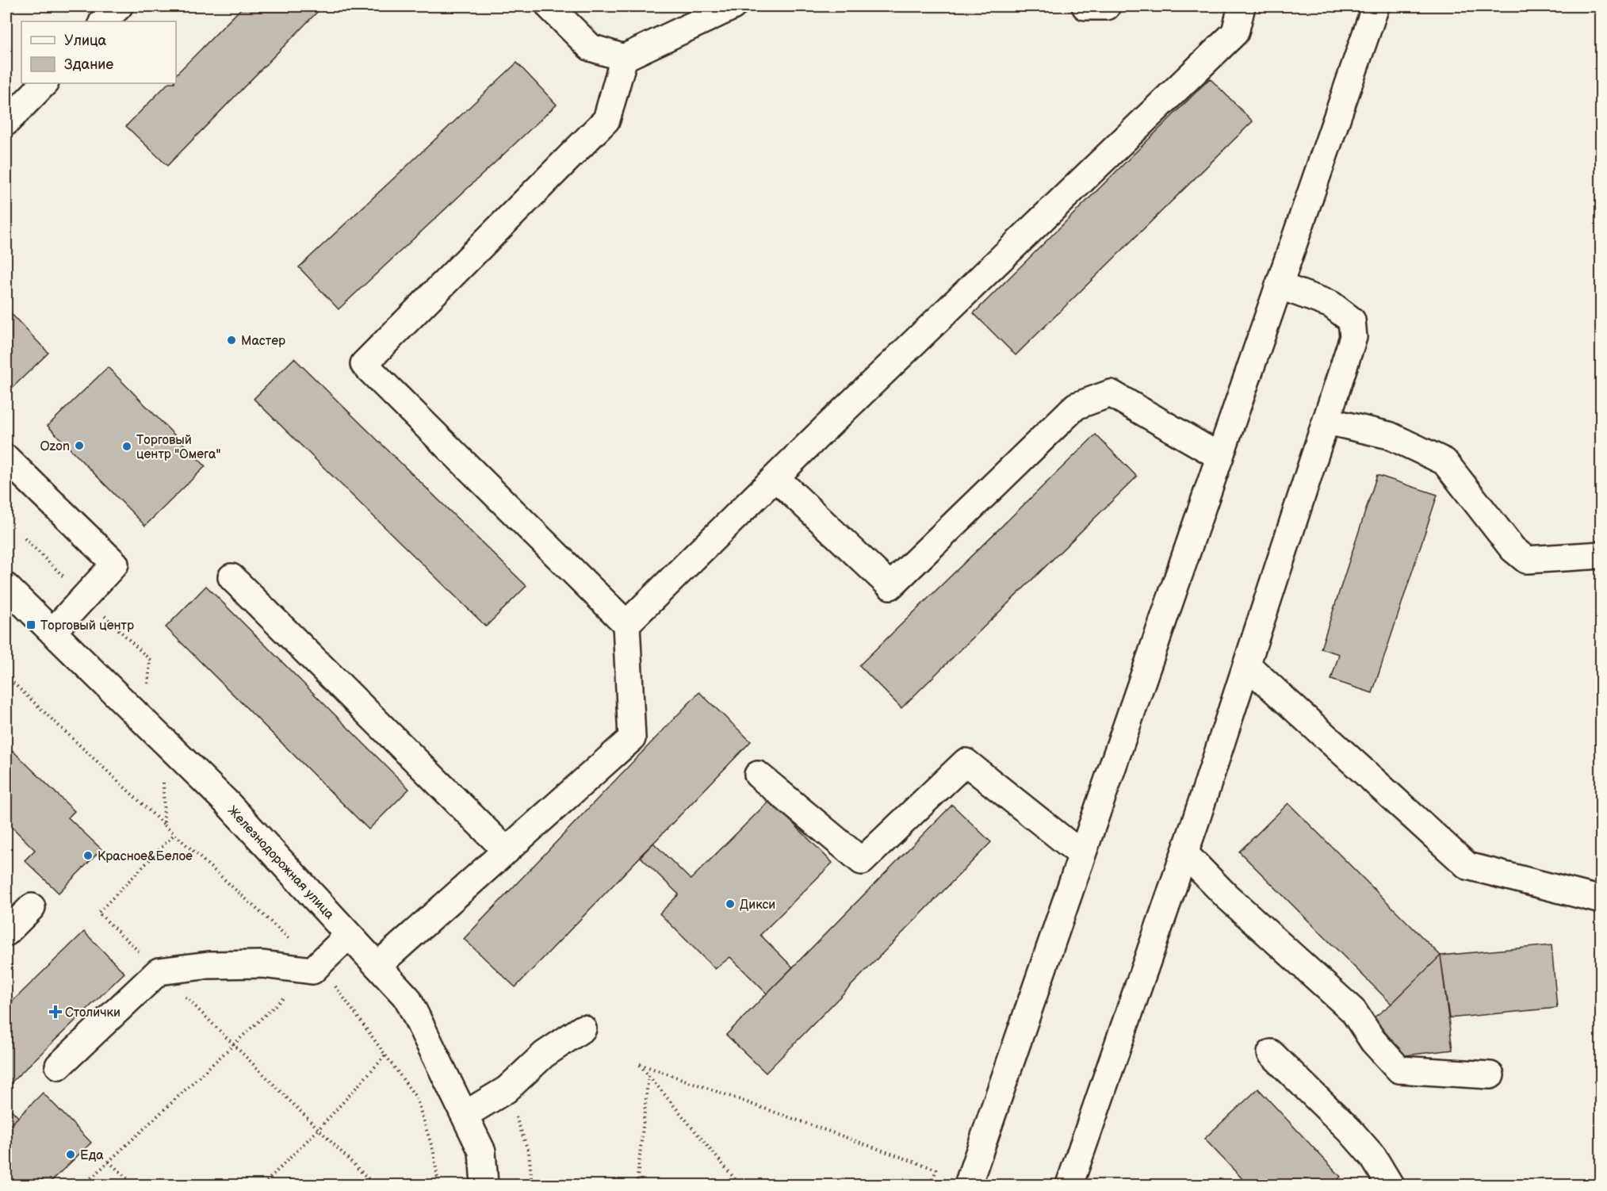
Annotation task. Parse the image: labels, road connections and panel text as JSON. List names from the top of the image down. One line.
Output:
{"streets":{"street":["Железнодорожная улица"]},"places":{"other":["Мастер","Ozon","Торговый центр \"Омега\"","Красное&Белое","Дикси","Еда"],"transit":["Торговый центр"],"health":["Столички"]},"legend":["Улица","Здание"]}
